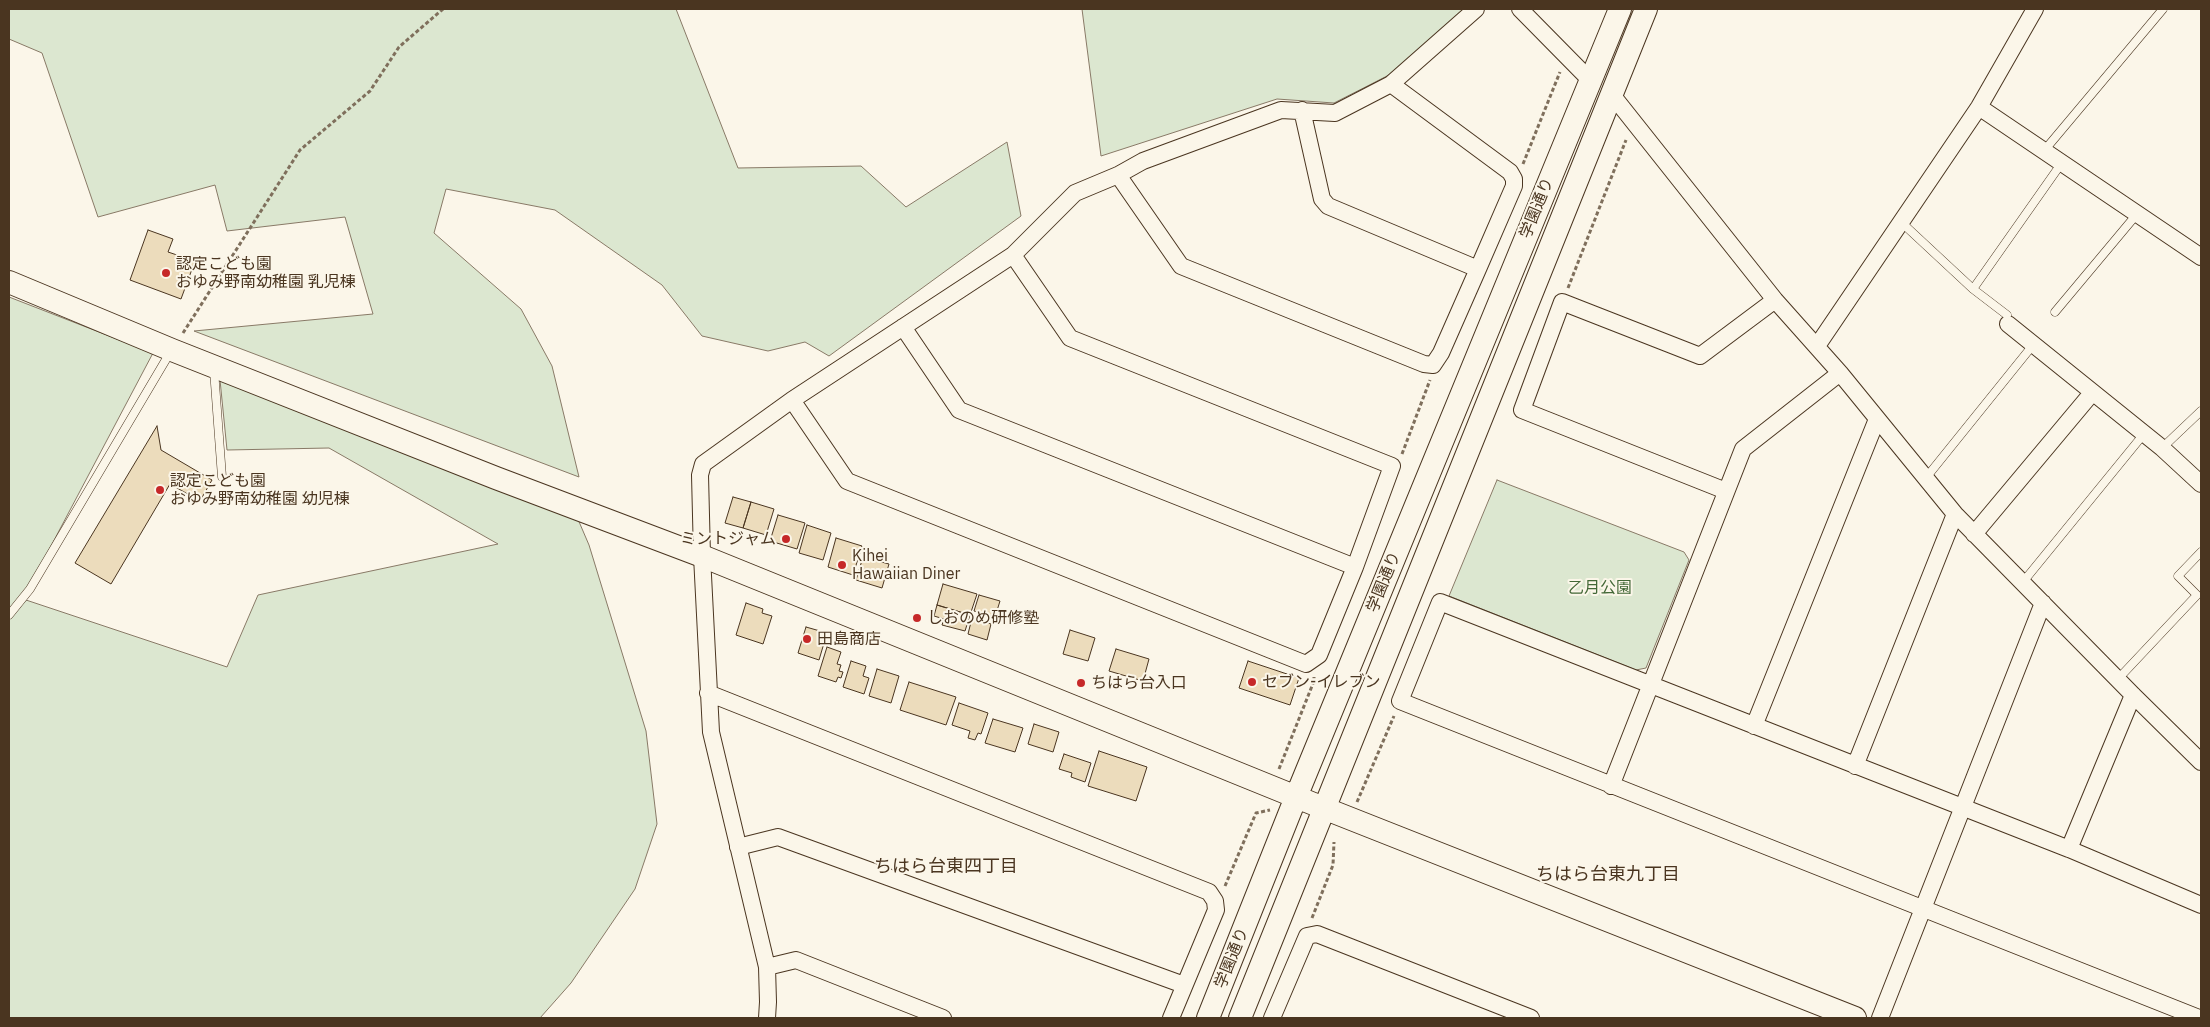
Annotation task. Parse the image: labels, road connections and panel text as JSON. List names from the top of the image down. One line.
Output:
{"streets":{"street":["学園通り"]},"districts":["ちはら台東四丁目","ちはら台東九丁目"],"parks":["乙月公園"],"places":["認定こども園 おゆみ野南幼稚園 乳児棟","認定こども園 おゆみ野南幼稚園 幼児棟","ミントジャム","Kihei Hawaiian Diner","しおのめ研修塾","田島商店","セブン-イレブン","ちはら台入口"]}
